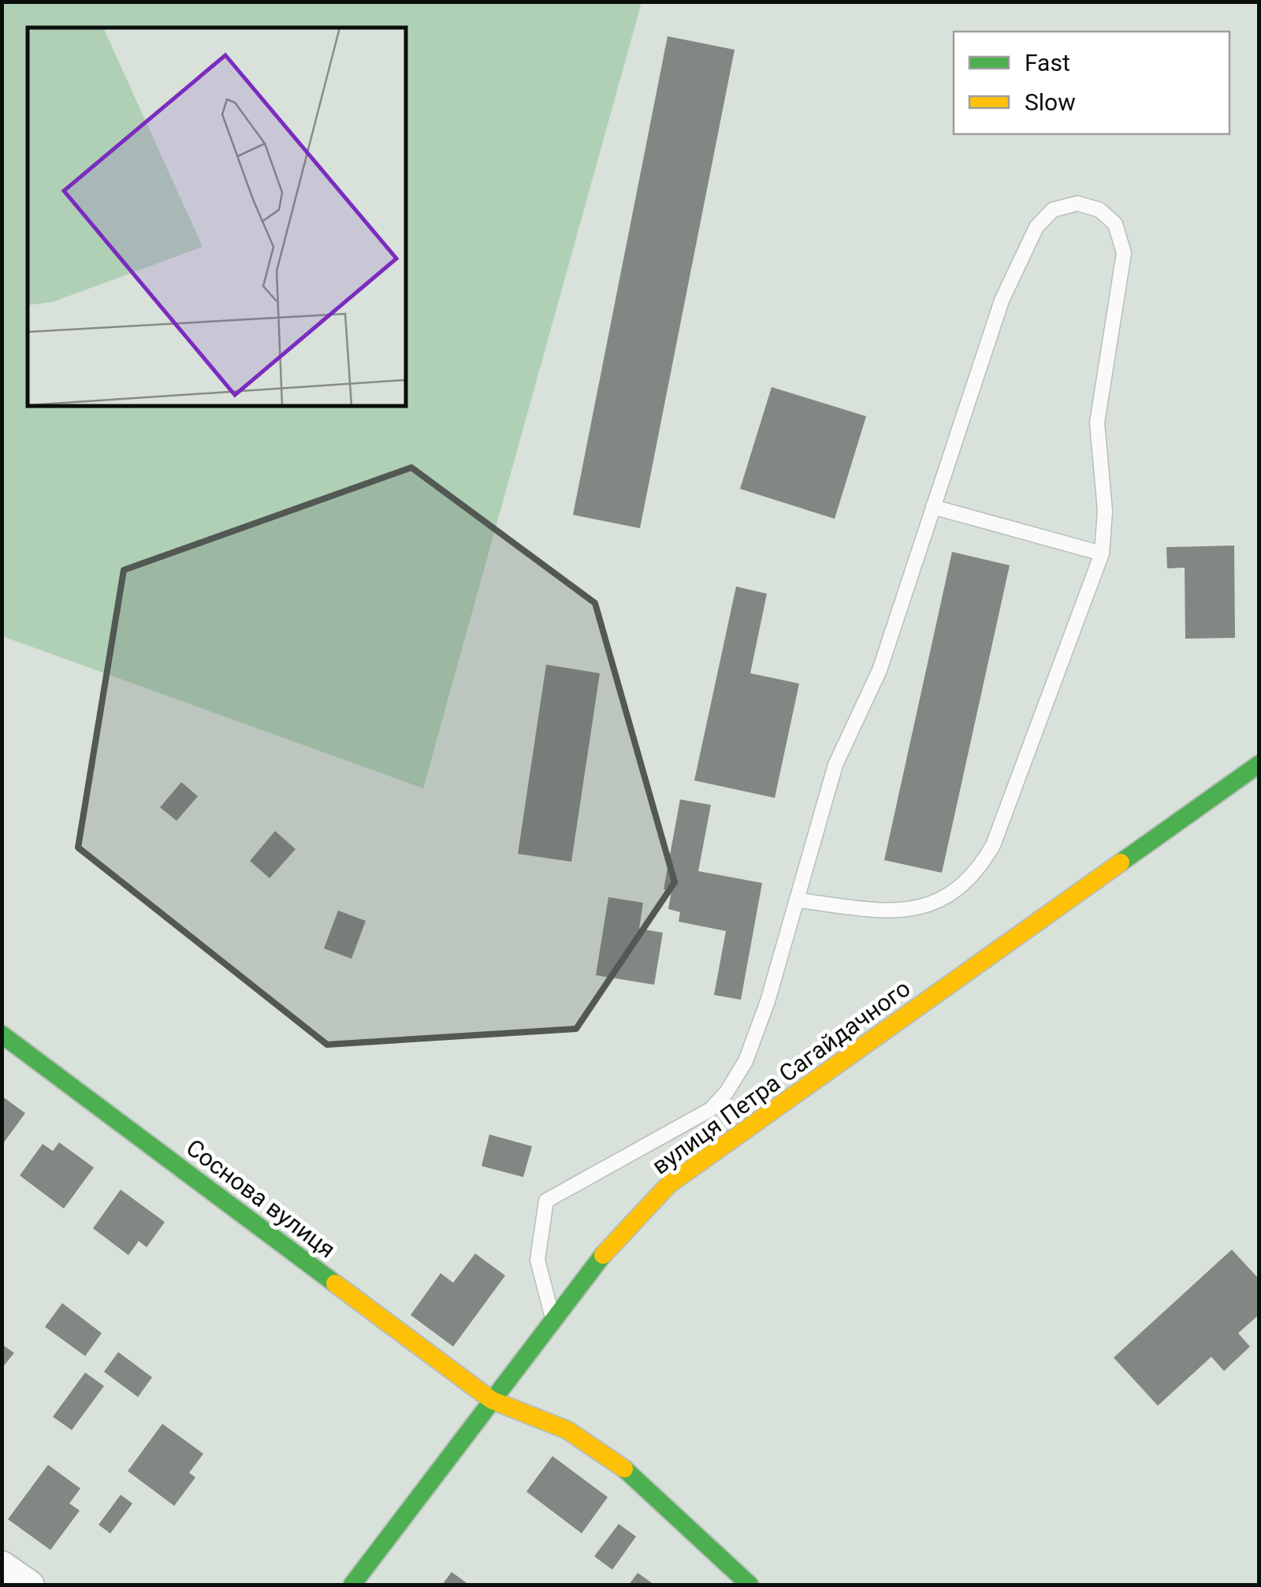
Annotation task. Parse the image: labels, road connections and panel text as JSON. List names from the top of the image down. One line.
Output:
{"streets":{"street":["вулиця Петра Сагайдачного","Соснова вулиця"]},"crossings":[["вулиця Петра Сагайдачного","Соснова вулиця"]],"legend":["Fast","Slow"]}
